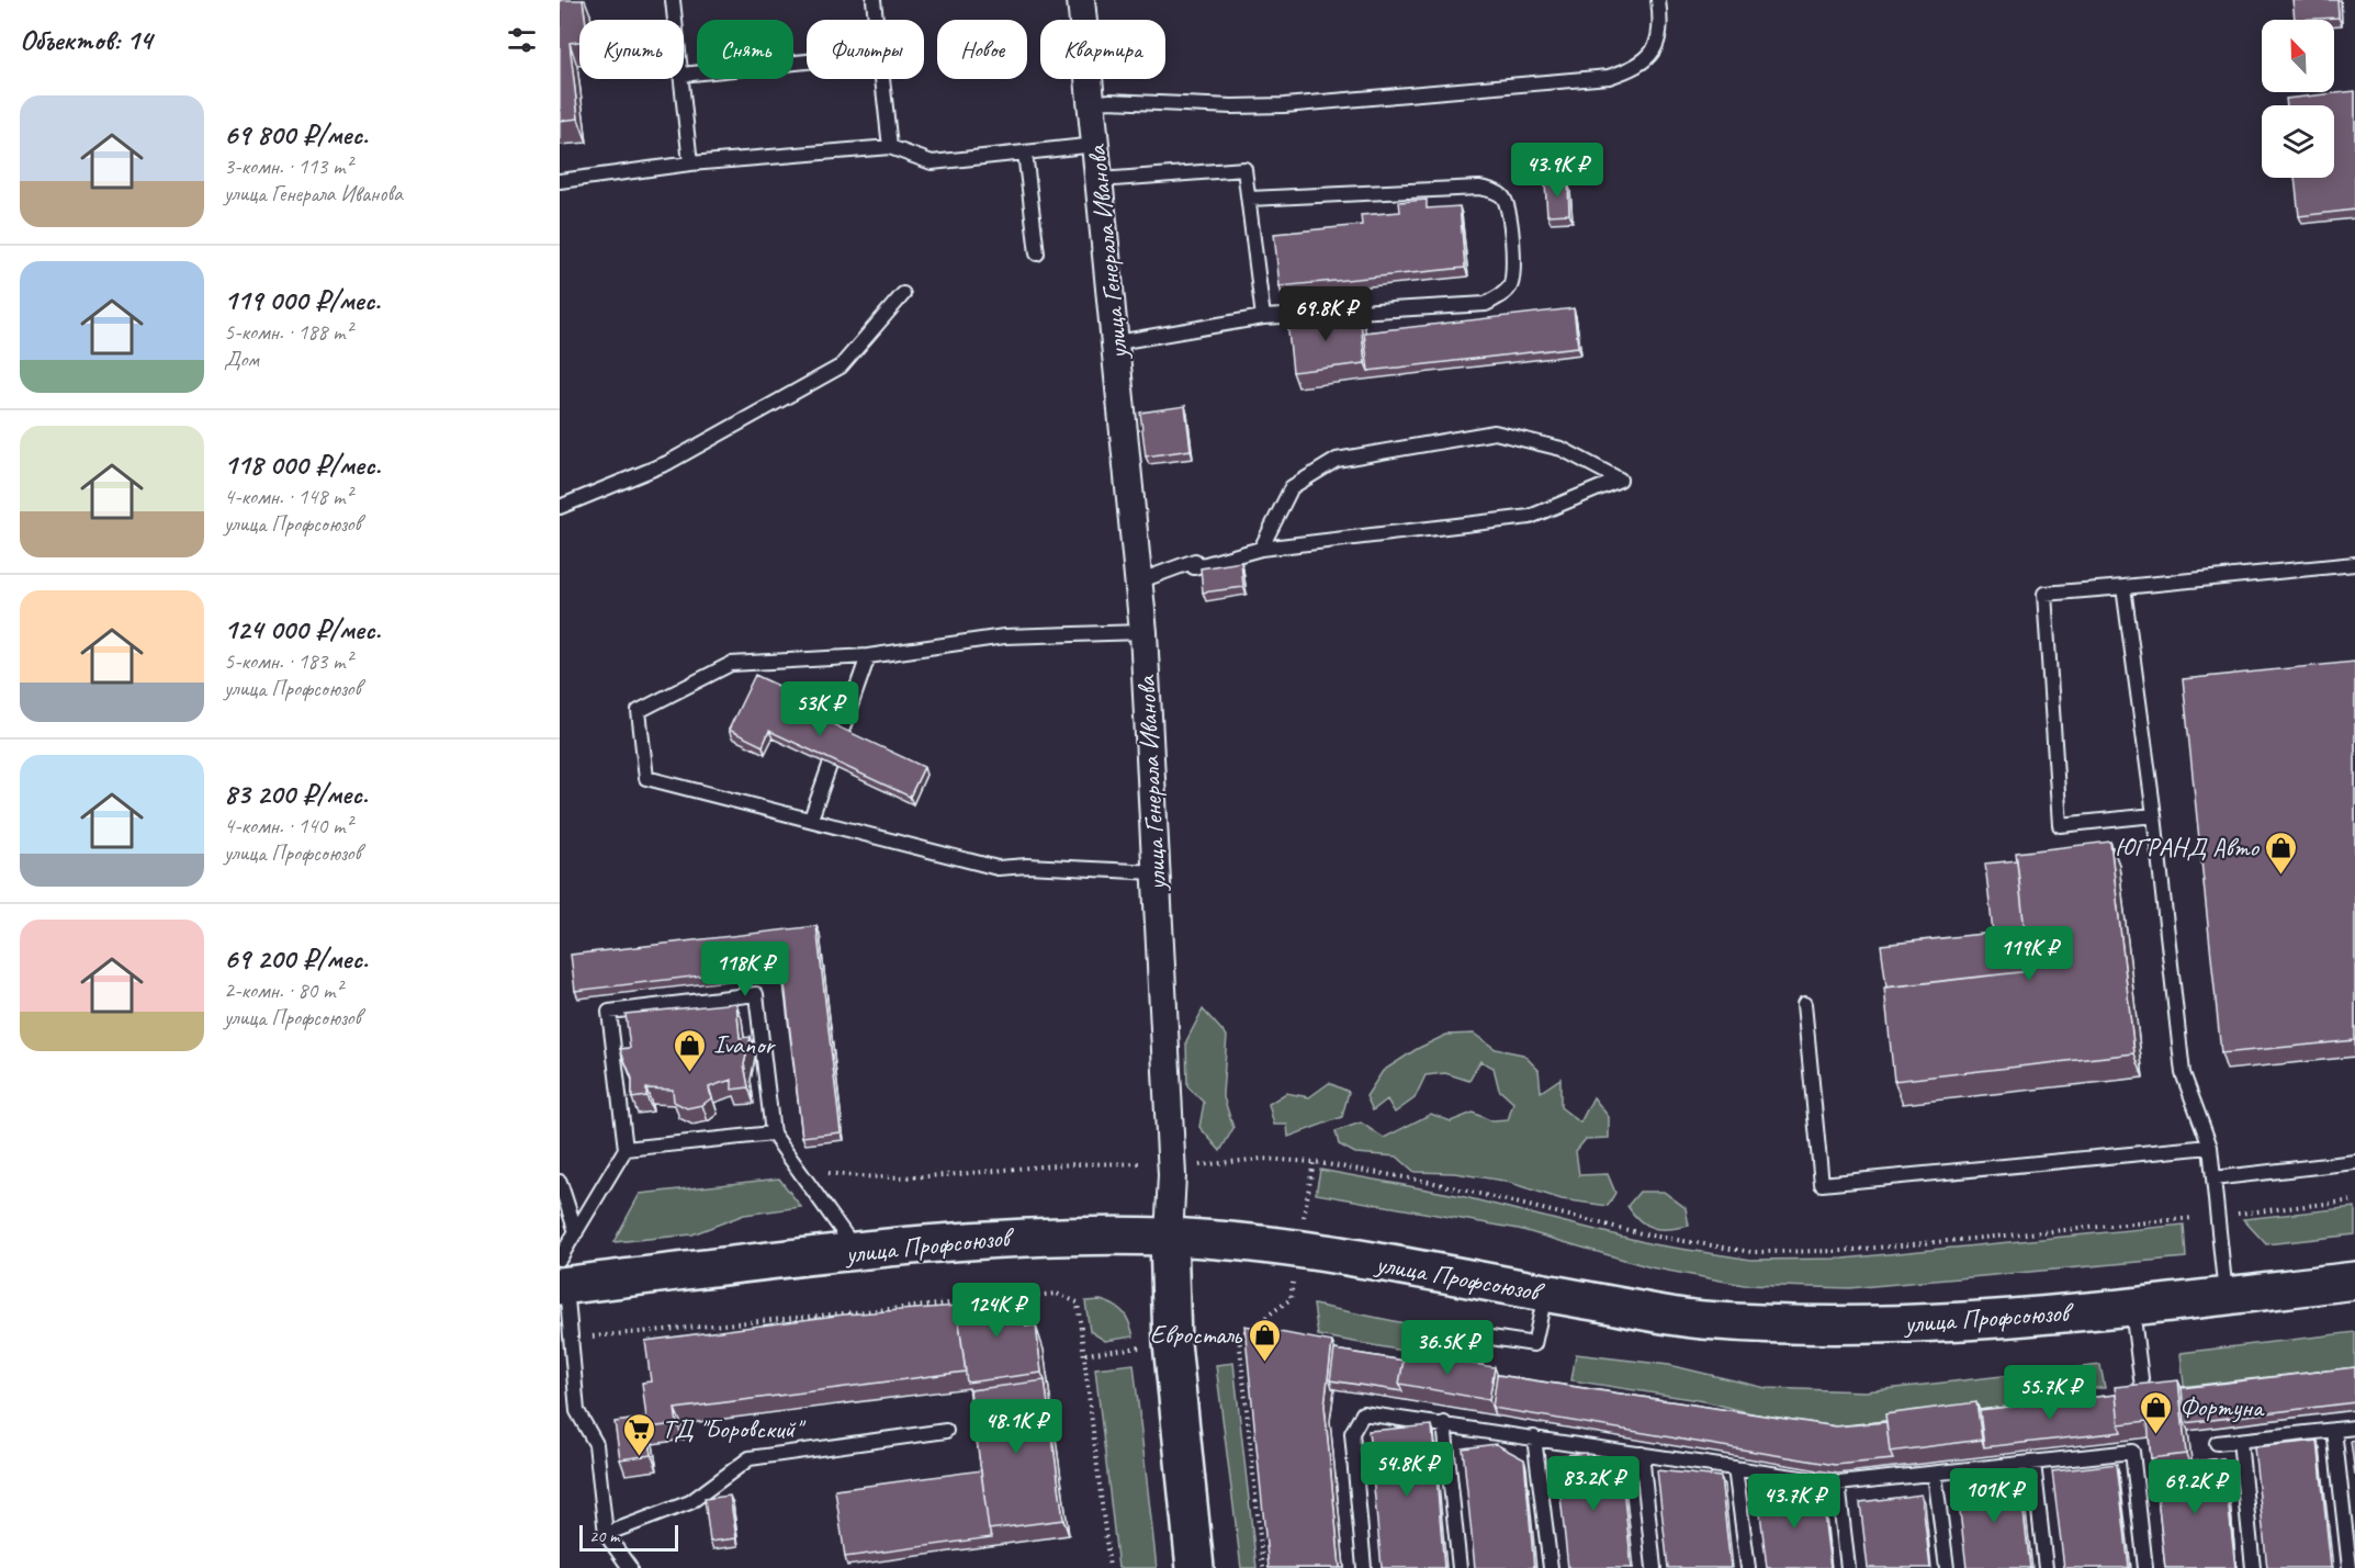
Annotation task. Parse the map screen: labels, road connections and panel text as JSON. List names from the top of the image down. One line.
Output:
{"streets":{"main road":["улица Генерала Иванова","улица Профсоюзов"]},"crossings":[["улица Генерала Иванова","улица Профсоюзов"]],"places":{"shop":["ЮГРАНД Авто","Ivanor","Евросталь","Фортуна"],"supermarket":["ТД \"Боровский\""]},"scale_bar":"20 m","north":"top left","page":{"heading":"Объектов: 14","chip":["Купить","Снять","Фильтры","Новое","Квартира"],"list":[{"name":"69 800 ₽/мес.","note":"3-комн. · 113 m² · улица Генерала Иванова"},{"name":"119 000 ₽/мес.","note":"5-комн. · 188 m² · Дом"},{"name":"118 000 ₽/мес.","note":"4-комн. · 148 m² · улица Профсоюзов"},{"name":"124 000 ₽/мес.","note":"5-комн. · 183 m² · улица Профсоюзов"},{"name":"83 200 ₽/мес.","note":"4-комн. · 140 m² · улица Профсоюзов"},{"name":"69 200 ₽/мес.","note":"2-комн. · 80 m² · улица Профсоюзов"}],"price":["43.9K ₽","69.8K ₽","53K ₽","119K ₽","118K ₽","124K ₽","36.5K ₽","55.7K ₽","48.1K ₽","54.8K ₽","83.2K ₽","69.2K ₽","101K ₽","43.7K ₽"],"scale":"20 m"}}
